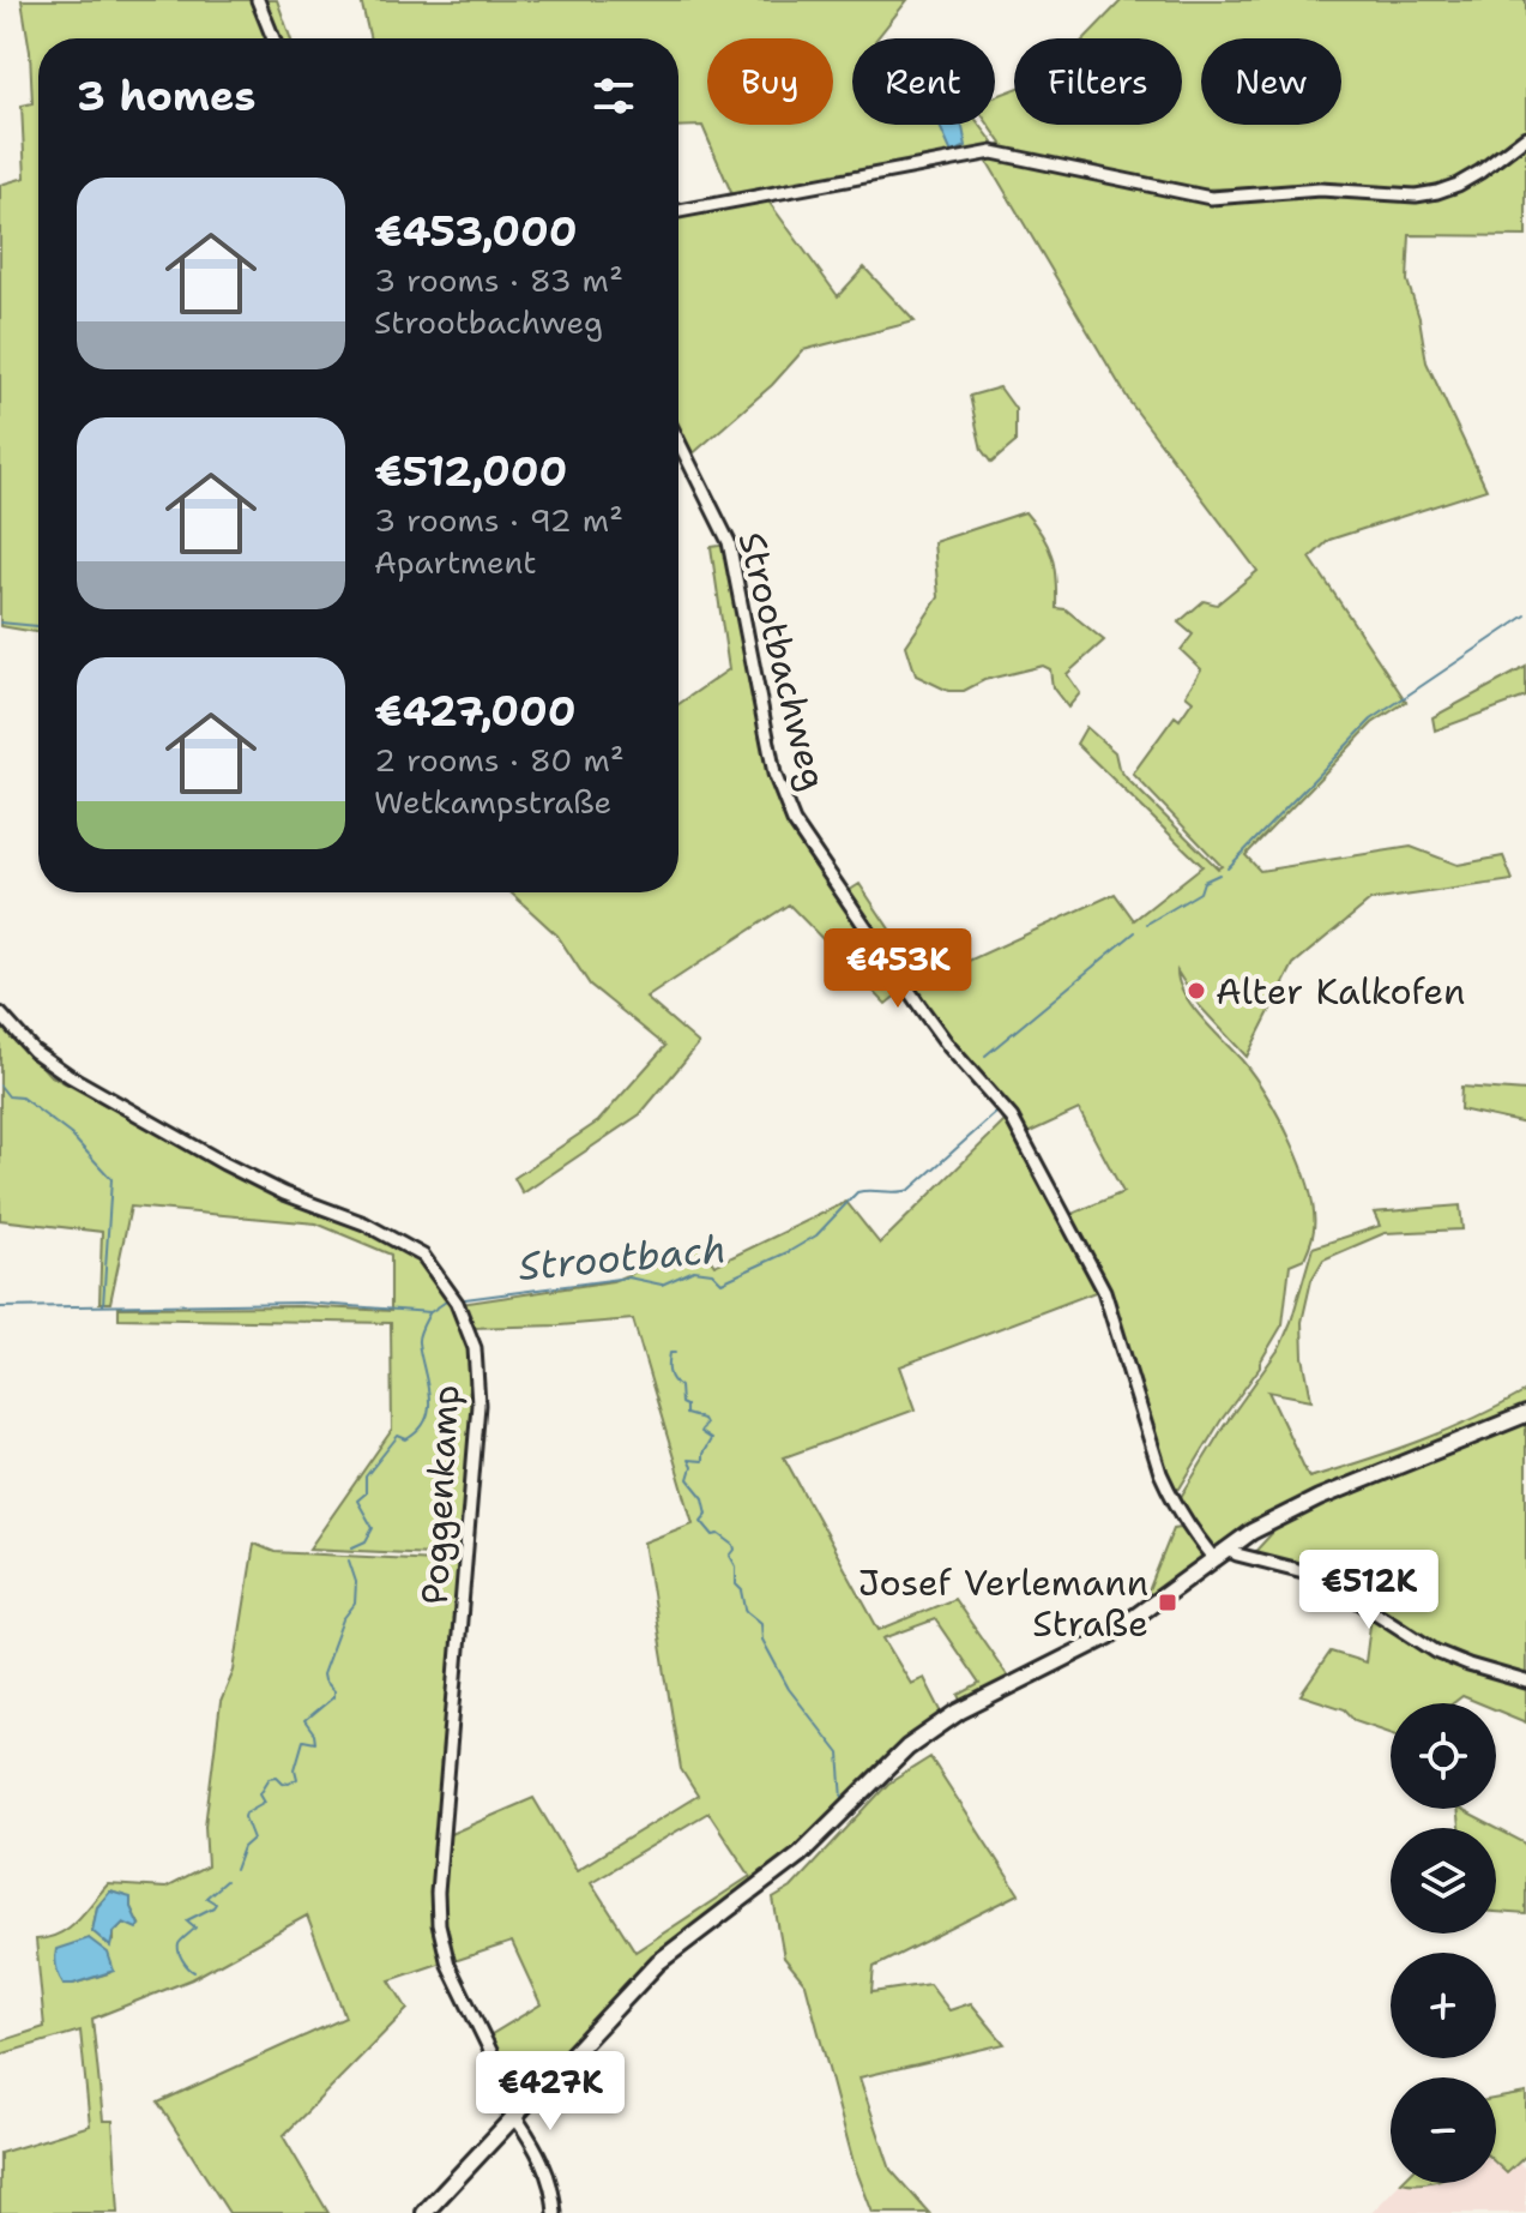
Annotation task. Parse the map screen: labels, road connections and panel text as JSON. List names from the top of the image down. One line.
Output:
{"streets":{"street":["Strootbachweg","Poggenkamp"]},"water":["Strootbach"],"places":{"other":["Alter Kalkofen"],"transit":["Josef Verlemann Straße"]},"page":{"chip":["Buy","Rent","Filters","New"],"heading":"3 homes","list":[{"name":"€453,000","note":"3 rooms · 83 m² · Strootbachweg"},{"name":"€512,000","note":"3 rooms · 92 m² · Apartment"},{"name":"€427,000","note":"2 rooms · 80 m² · Wetkampstraße"}],"price":["€453K","€512K","€427K"],"map_buttons":["+","−"]}}
